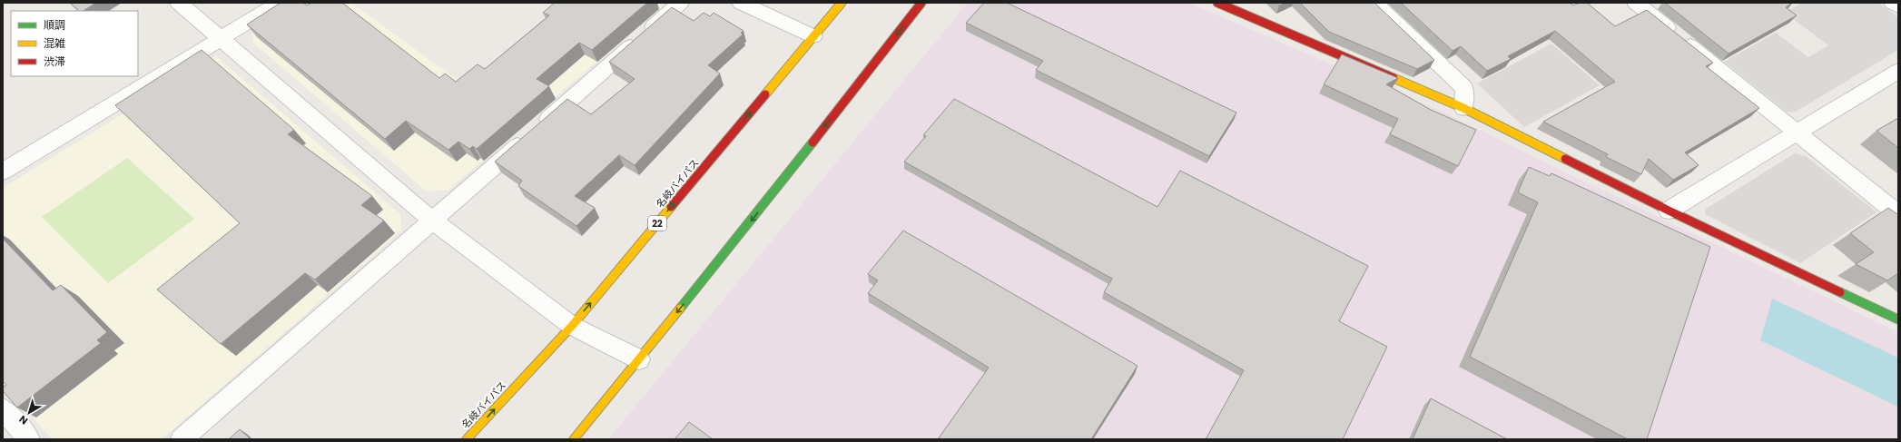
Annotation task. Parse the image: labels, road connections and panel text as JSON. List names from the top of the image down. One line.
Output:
{"streets":{"main road":["名岐バイパス","22"]},"legend":["順調","混雑","渋滞"],"north":"bottom left"}
